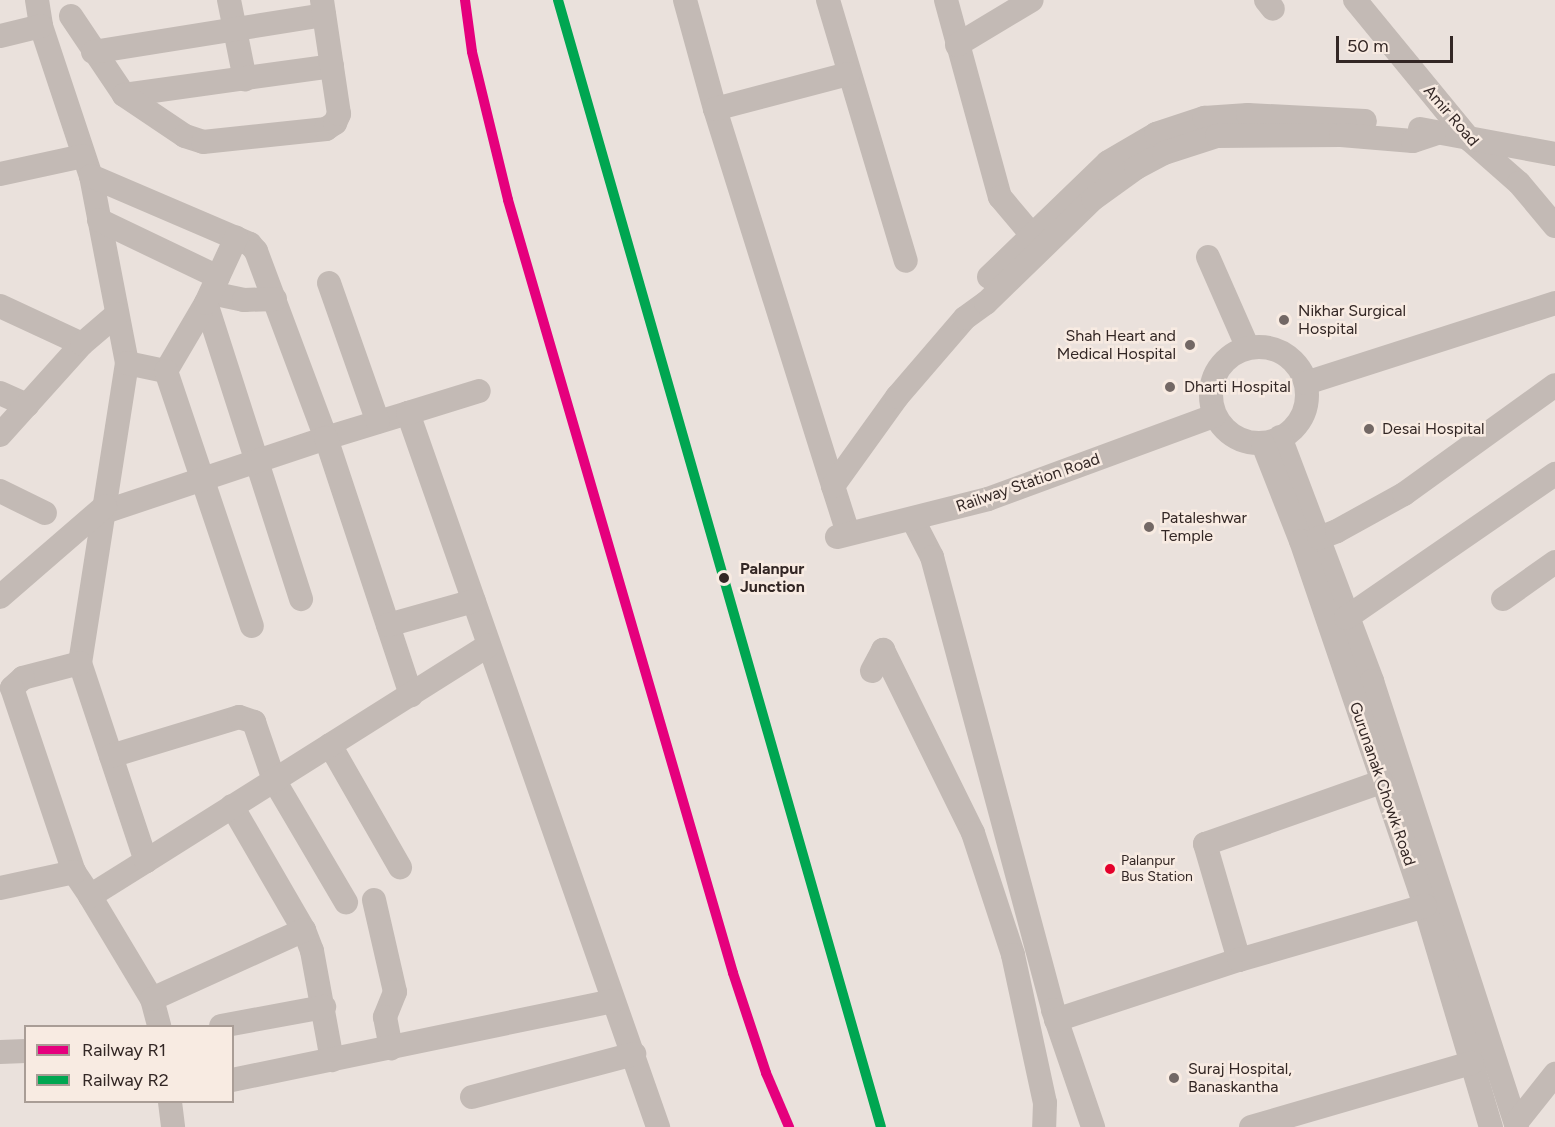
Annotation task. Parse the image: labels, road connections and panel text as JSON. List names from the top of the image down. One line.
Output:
{"streets":{"street":["Amir Road","Railway Station Road","Gurunanak Chowk Road"]},"crossings":[["Railway Station Road","Gurunanak Chowk Road"]],"places":["Nikhar Surgical Hospital","Shah Heart and Medical Hospital","Dharti Hospital","Desai Hospital","Pataleshwar Temple","Palanpur Junction","Palanpur Bus Station","Suraj Hospital, Banaskantha"],"lines":["rail line R1","rail line R2"],"legend":["Railway R1","Railway R2"],"scale_bar":"50 m"}
